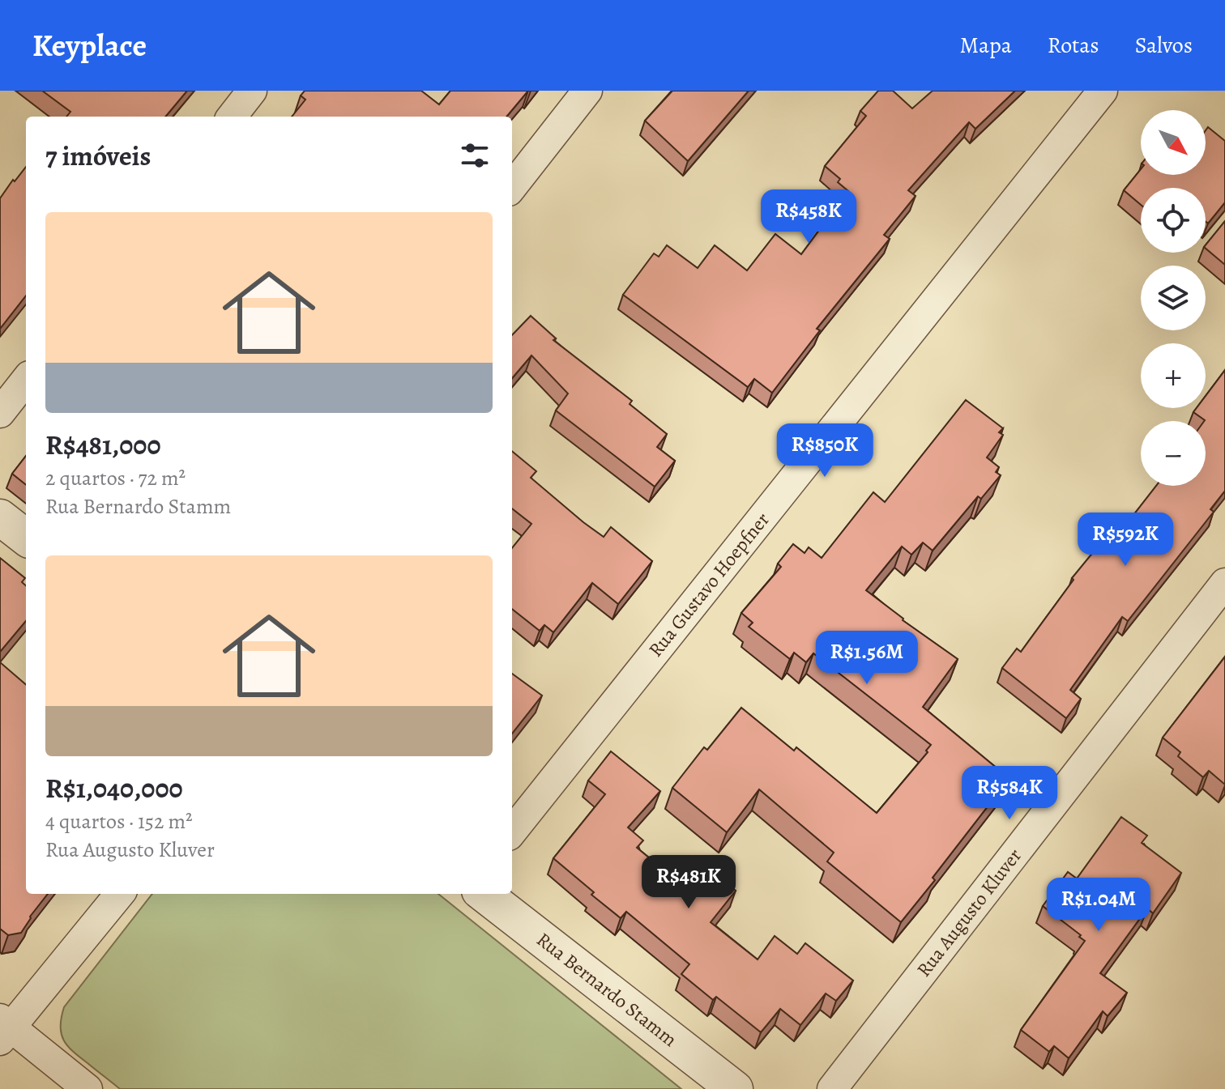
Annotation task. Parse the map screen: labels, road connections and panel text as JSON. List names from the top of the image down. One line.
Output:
{"streets":{"street":["Rua Gustavo Hoepfner","Rua Augusto Kluver","Rua Bernardo Stamm"]},"north":"bottom right","page":{"header":"Keyplace","nav":["Mapa","Rotas","Salvos"],"map_buttons":["+","−"],"heading":"7 imóveis","price":["R$458K","R$850K","R$592K","R$1.56M","R$584K","R$481K","R$1.04M"],"list":[{"name":"R$481,000","note":"2 quartos · 72 m² · Rua Bernardo Stamm"},{"name":"R$1,040,000","note":"4 quartos · 152 m² · Rua Augusto Kluver"}]}}
